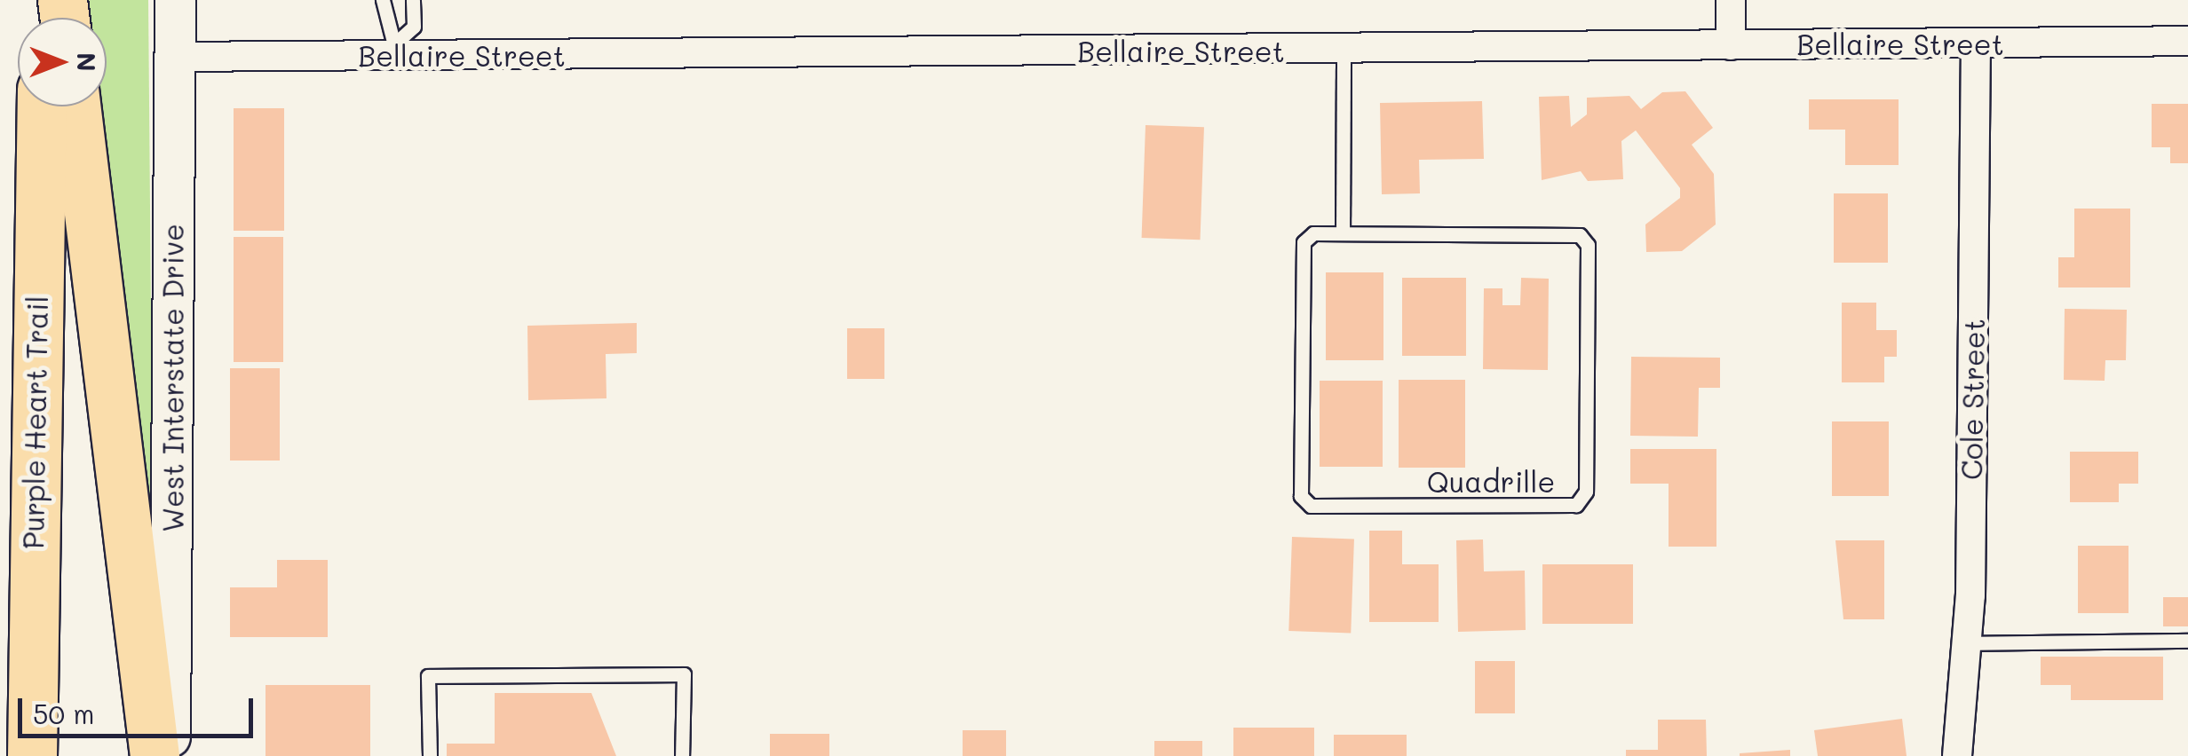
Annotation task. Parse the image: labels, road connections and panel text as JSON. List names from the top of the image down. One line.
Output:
{"streets":{"highway":["Purple Heart Trail"],"main road":["West Interstate Drive"],"street":["Bellaire Street","Cole Street"],"lane":["Quadrille"]},"crossings":[["Bellaire Street","West Interstate Drive"],["Bellaire Street","Cole Street"]],"scale_bar":"50 m","north":"right"}
